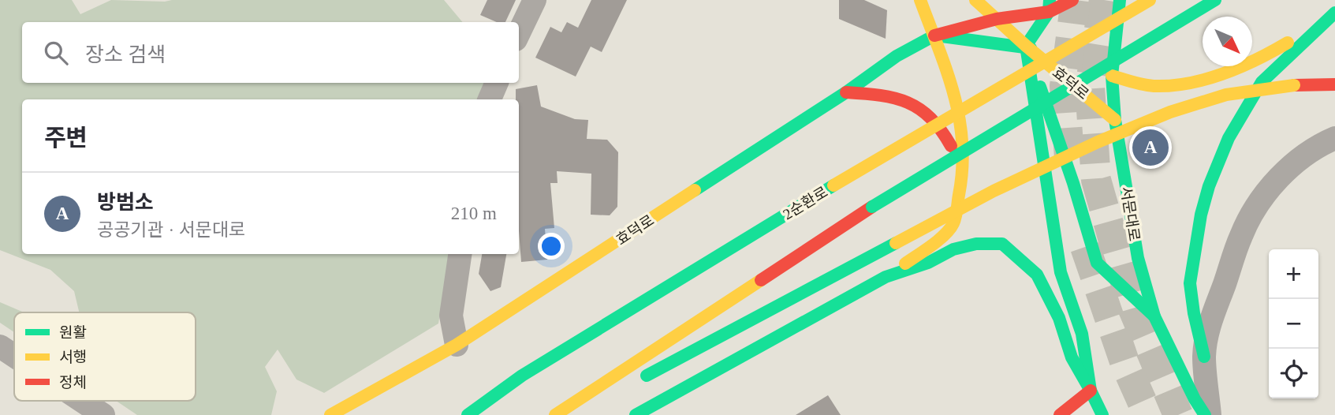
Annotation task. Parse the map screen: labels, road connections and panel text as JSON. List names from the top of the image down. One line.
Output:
{"streets":{"main road":["효덕로","2순환로","서문대로"]},"crossings":[["효덕로","서문대로"]],"legend":["원활","서행","정체"],"north":"bottom right","page":{"search":"장소 검색","heading":"주변","pins":"A","list":[{"mark":"A","name":"방범소","note":"공공기관 · 서문대로","value":"210 m"}],"map_buttons":["+","−"]}}
